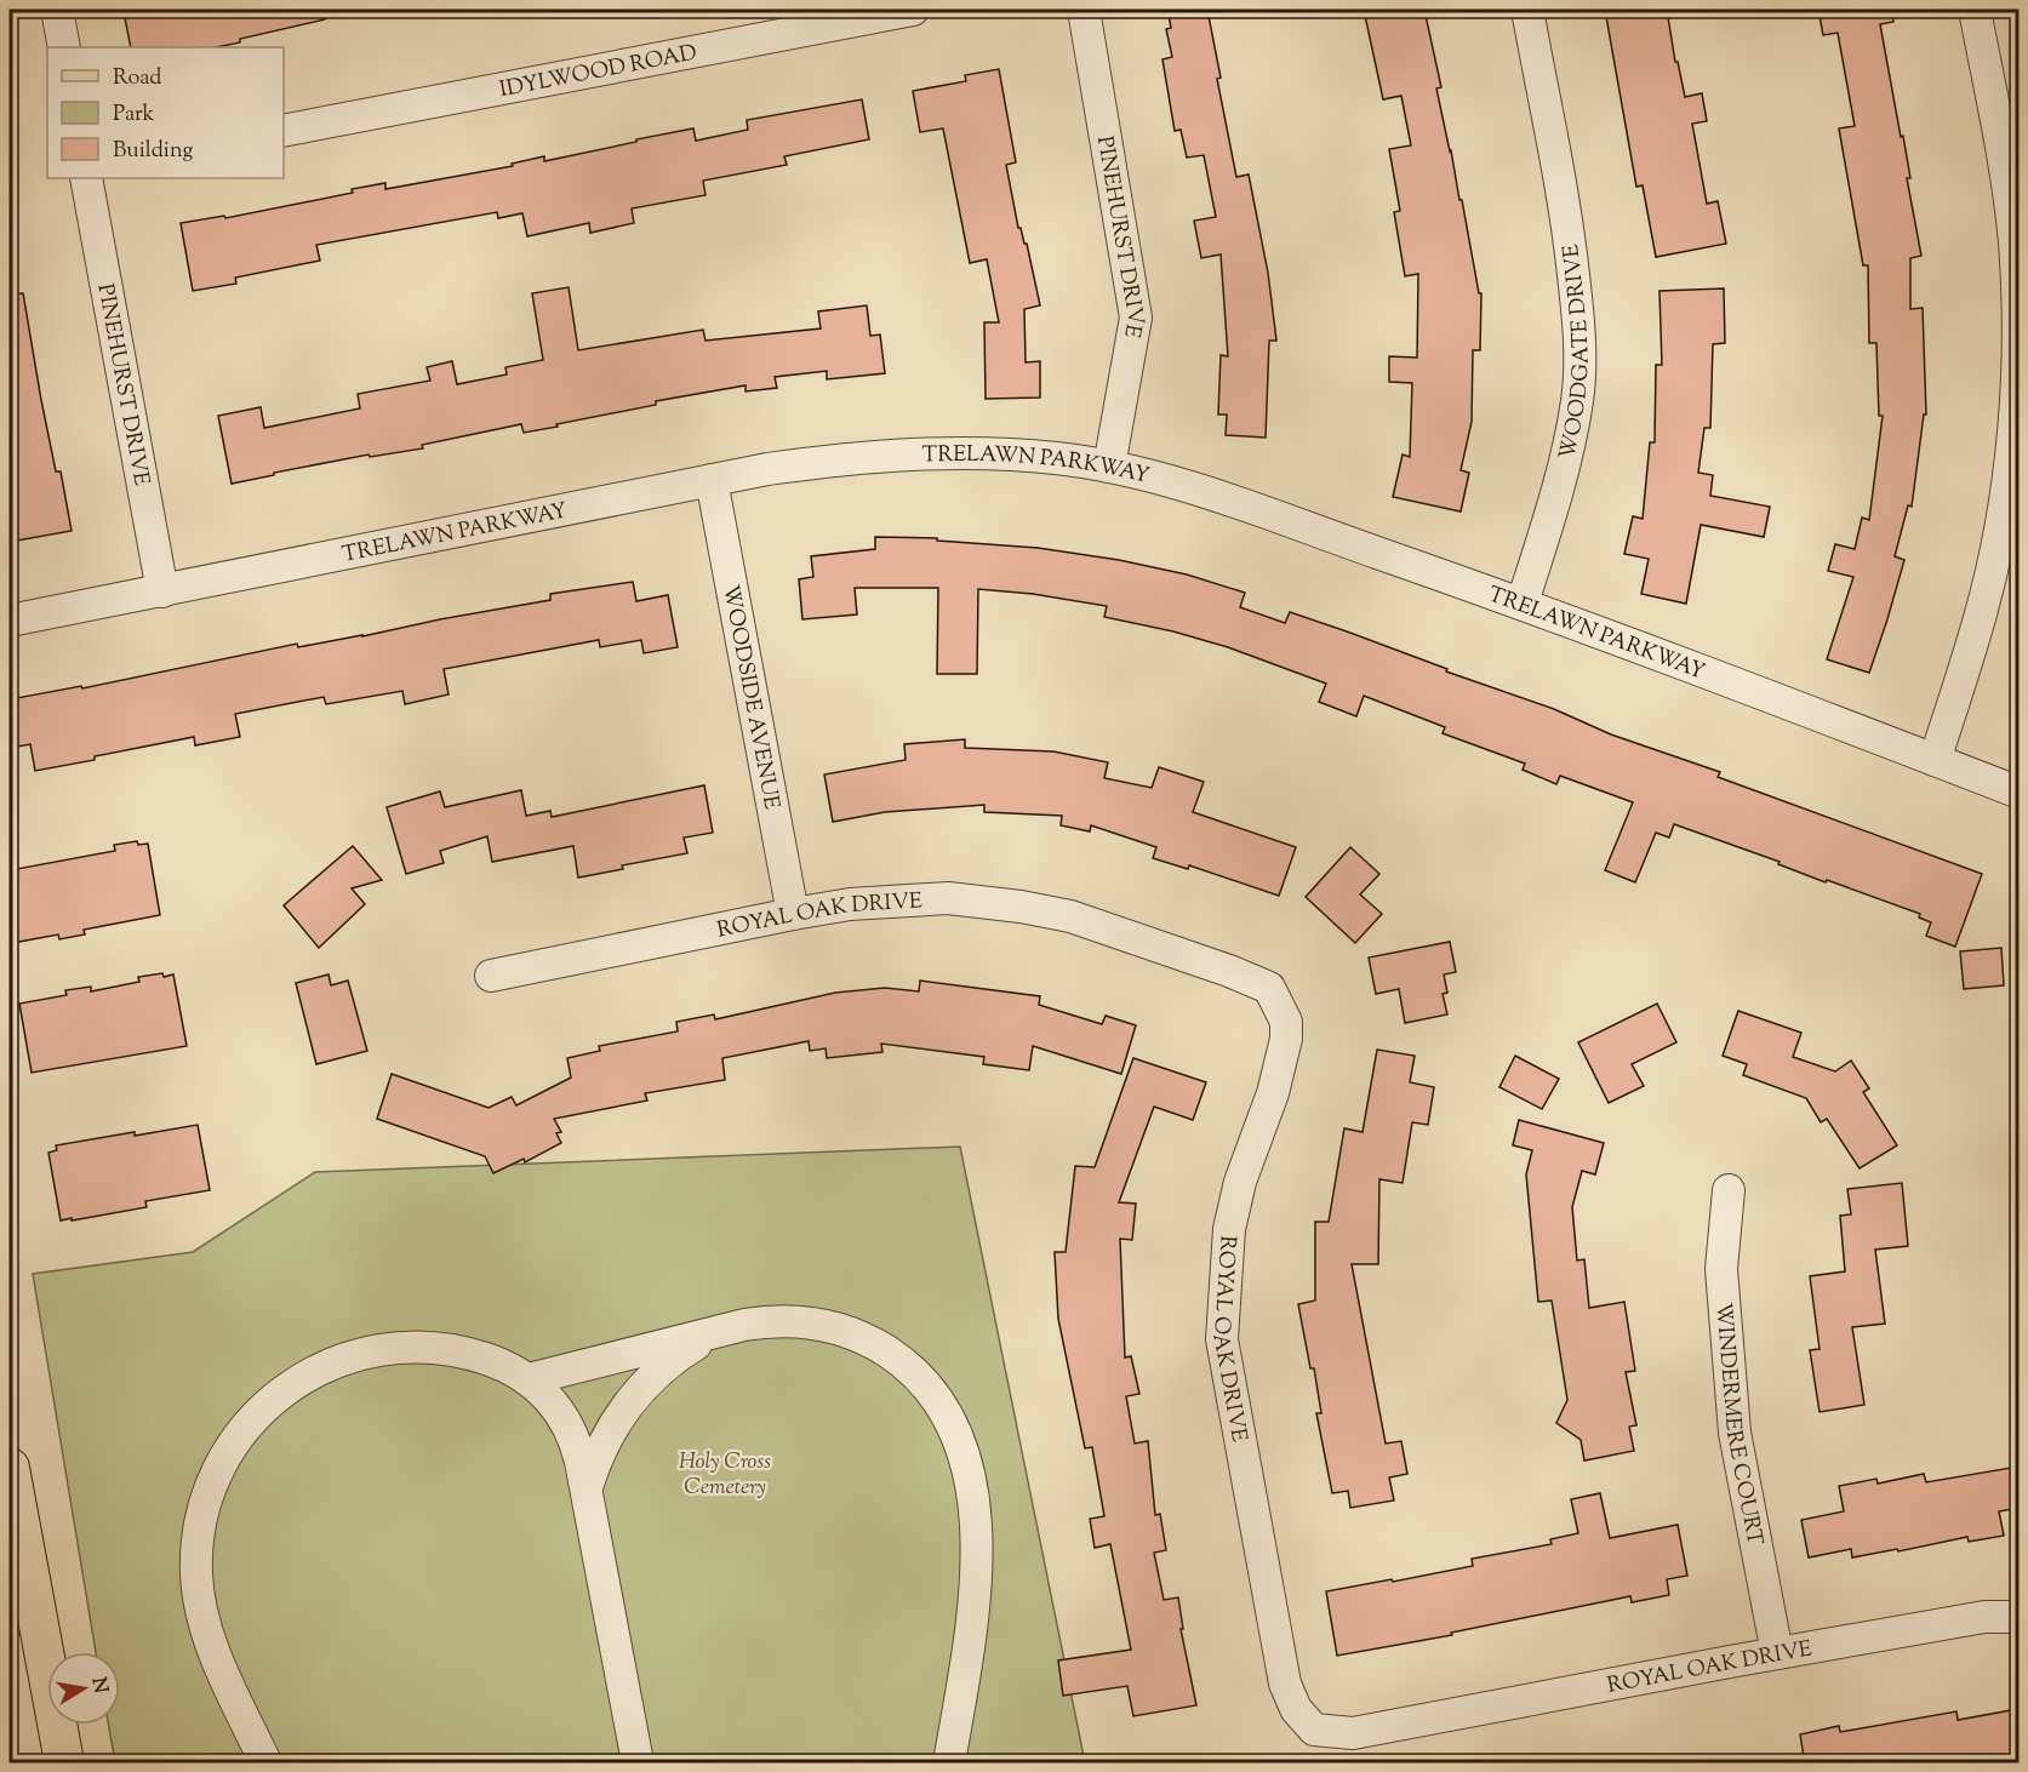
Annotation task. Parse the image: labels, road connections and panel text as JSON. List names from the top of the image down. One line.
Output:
{"streets":{"street":["IDYLWOOD ROAD","PINEHURST DRIVE","WOODGATE DRIVE","TRELAWN PARKWAY","WOODSIDE AVENUE","ROYAL OAK DRIVE","WINDERMERE COURT"]},"crossings":[["PINEHURST DRIVE","TRELAWN PARKWAY"],["WOODGATE DRIVE","TRELAWN PARKWAY"],["TRELAWN PARKWAY","WOODSIDE AVENUE"],["WOODSIDE AVENUE","ROYAL OAK DRIVE"],["ROYAL OAK DRIVE","WINDERMERE COURT"]],"parks":["Holy Cross Cemetery"],"legend":["Road","Park","Building"],"north":"right"}
